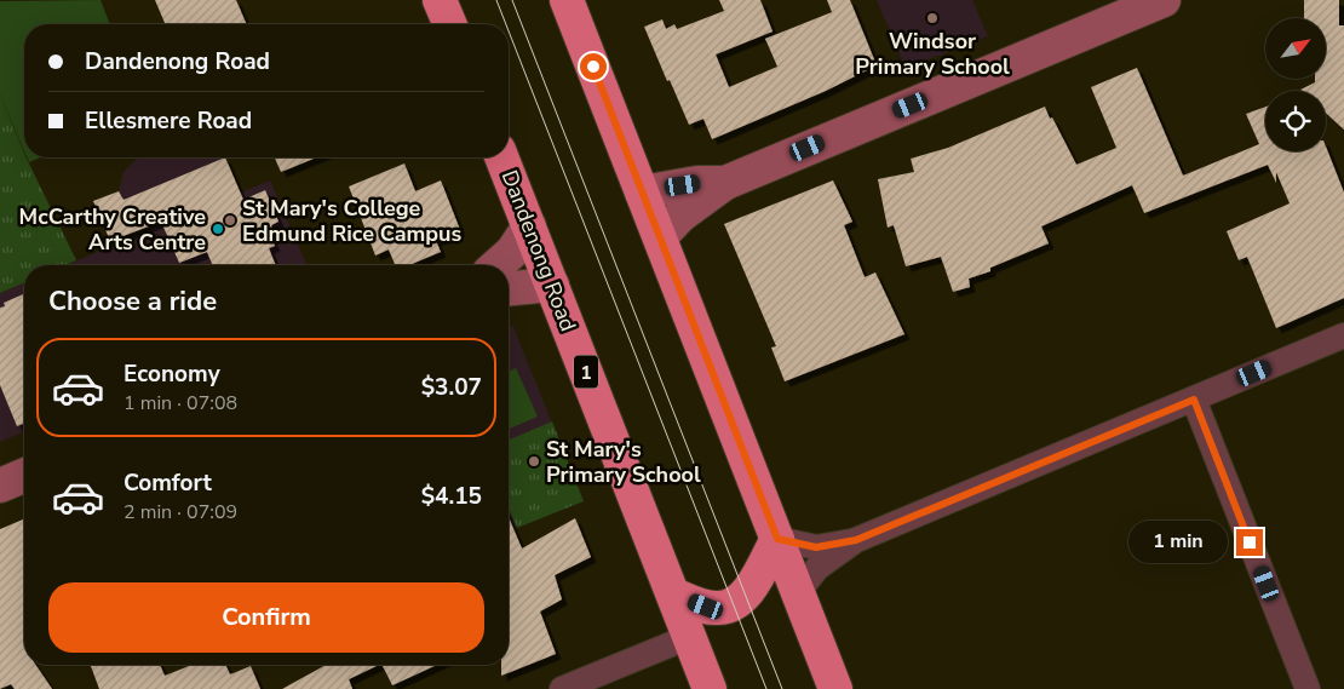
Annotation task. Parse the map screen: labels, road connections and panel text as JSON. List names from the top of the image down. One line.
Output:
{"streets":{"highway":["Dandenong Road","1"]},"places":["Windsor Primary School","St Mary's College Edmund Rice Campus","McCarthy Creative Arts Centre","St Mary's Primary School"],"north":"top right","page":{"banner":["Dandenong Road","Ellesmere Road"],"heading":"Choose a ride","list":[{"name":"Economy","note":"1 min · 07:08","value":"$3.07"},{"name":"Comfort","note":"2 min · 07:09","value":"$4.15"}],"bubble":"1 min","buttons":"Confirm"}}
